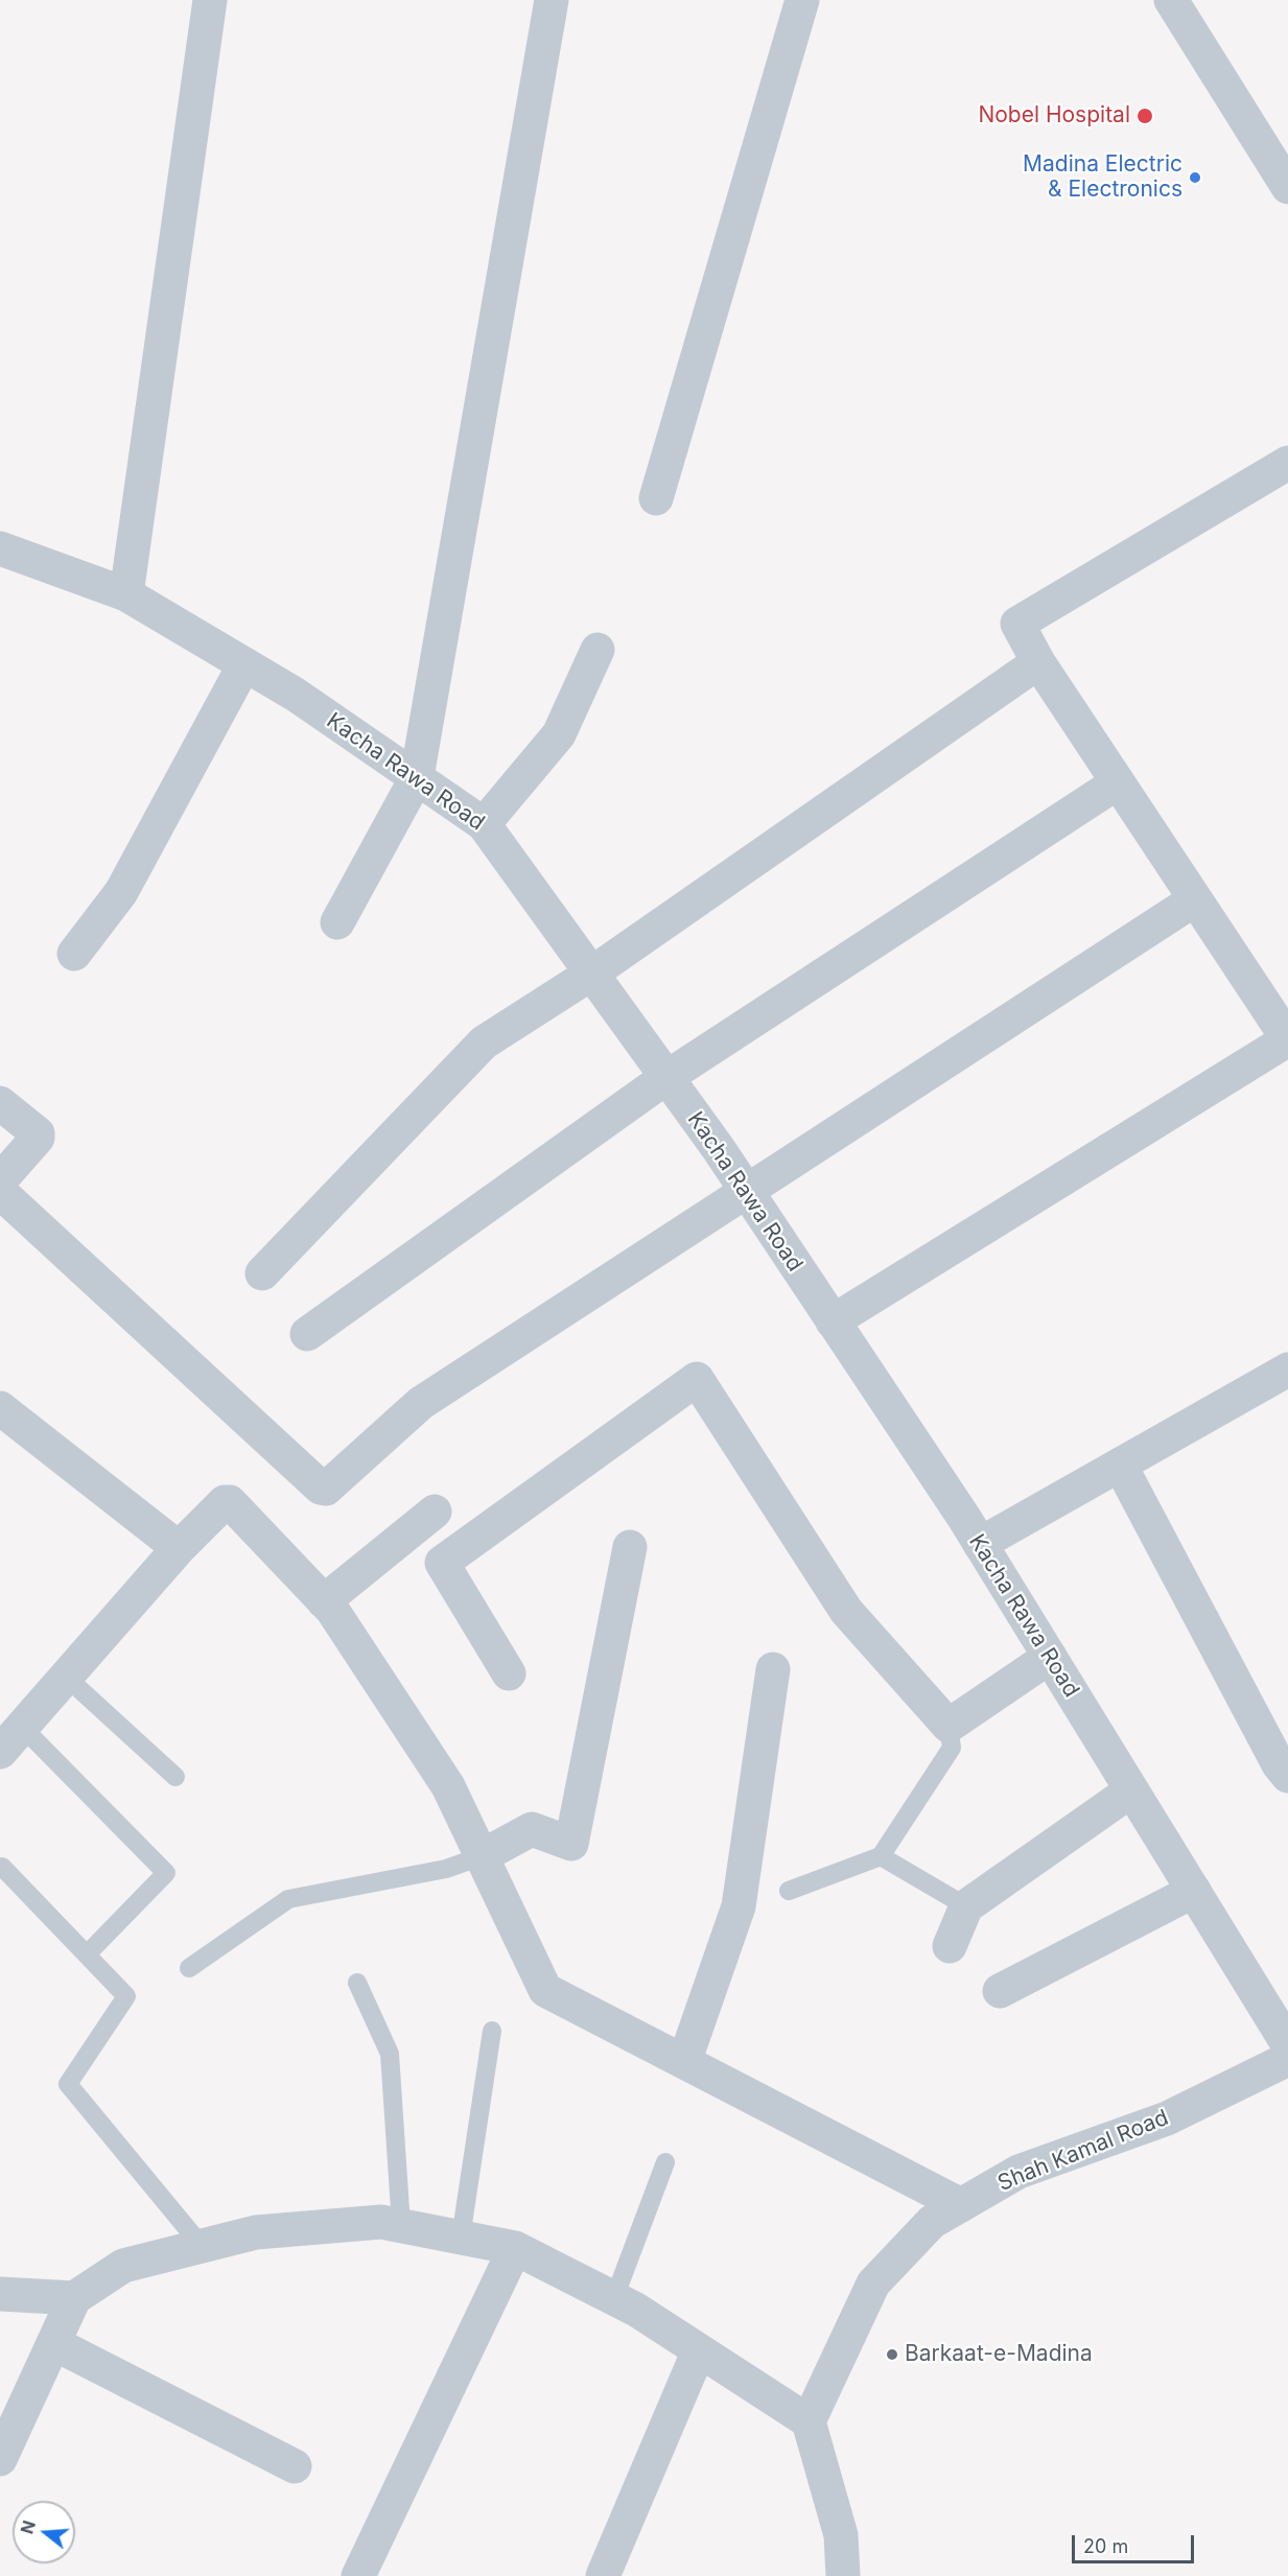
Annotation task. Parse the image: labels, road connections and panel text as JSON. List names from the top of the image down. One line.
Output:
{"streets":{"street":["Kacha Rawa Road","Shah Kamal Road"]},"places":["Nobel Hospital","Madina Electric & Electronics","Barkaat-e-Madina"],"scale_bar":"20 m","north":"left"}
